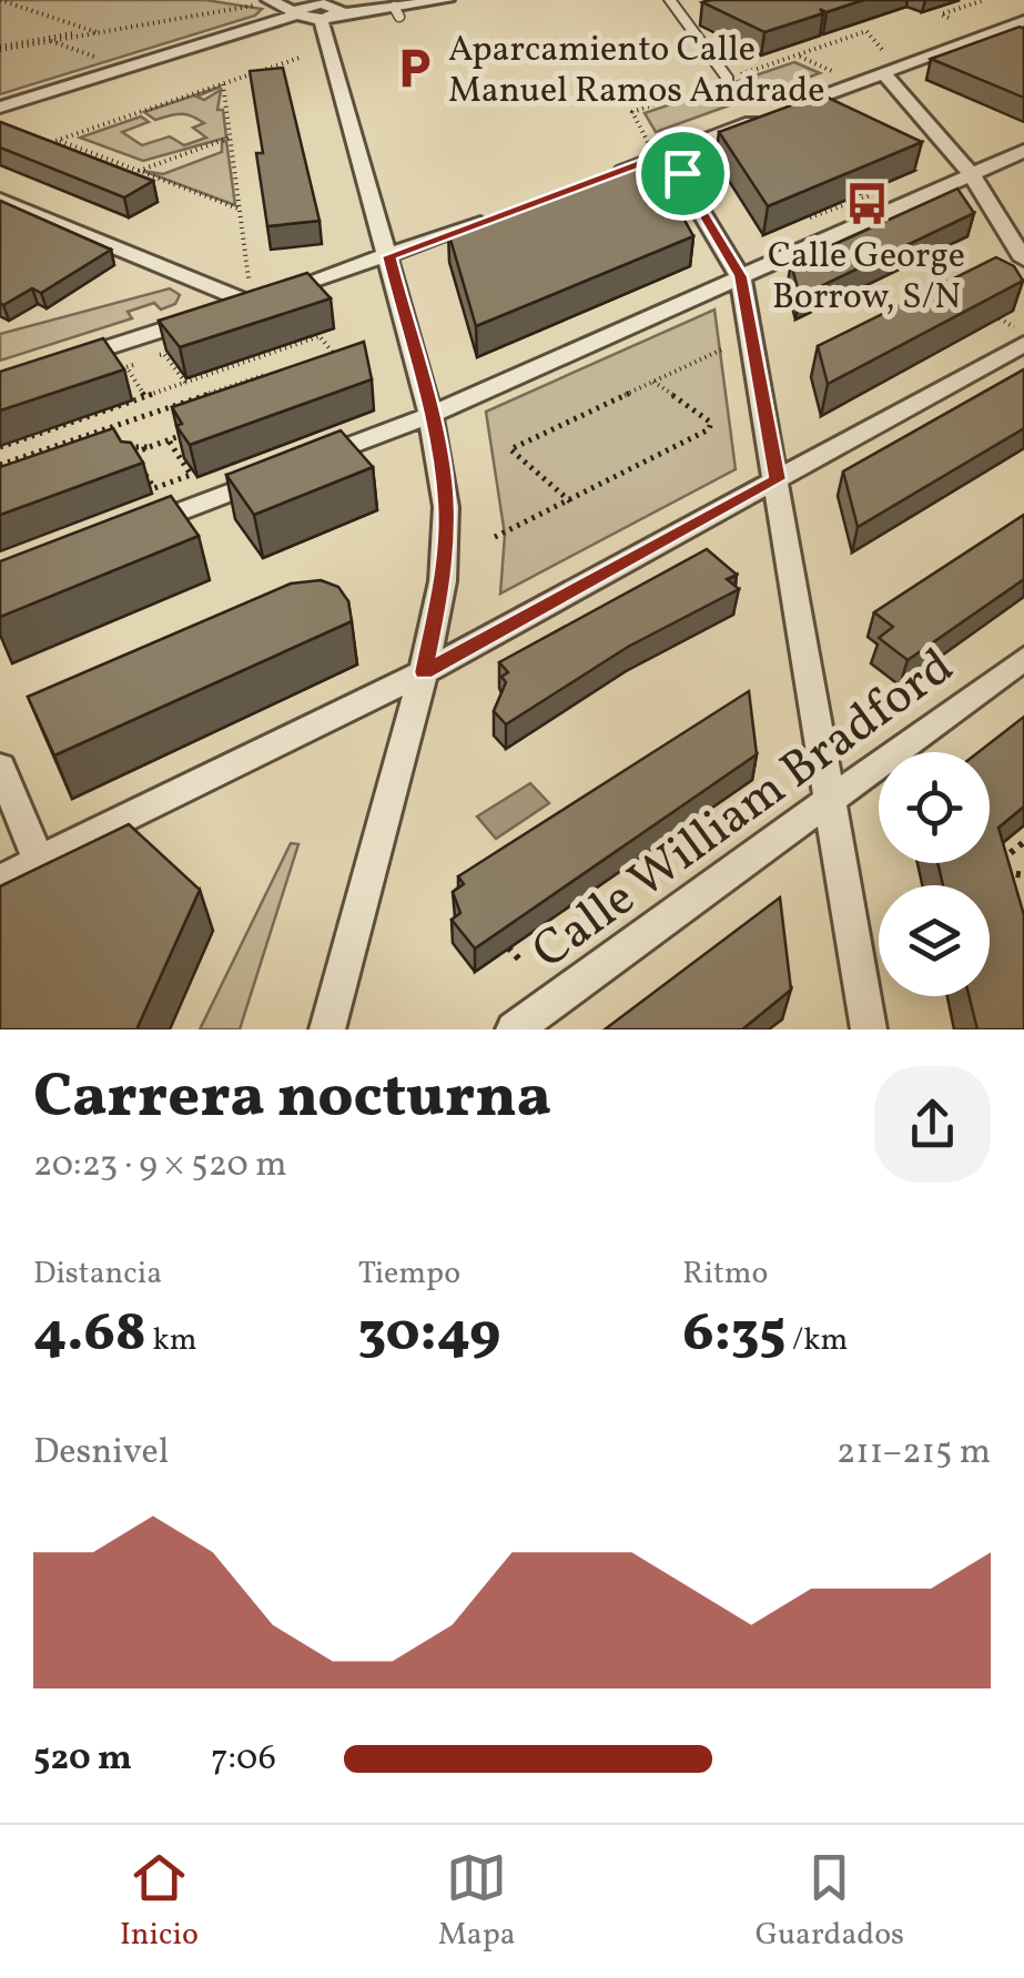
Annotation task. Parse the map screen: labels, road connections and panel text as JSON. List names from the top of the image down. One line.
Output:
{"streets":{"street":["Calle William Bradford"]},"places":{"parking":["Aparcamiento Calle Manuel Ramos Andrade"],"bus stop":["Calle George Borrow, S/N"]},"page":{"heading":["Carrera nocturna","20:23 · 9 × 520 m"],"stats":[["Distancia","4.68 km"],["Tiempo","30:49"],["Ritmo","6:35 /km"]],"chart":["Desnivel","211–215 m"],"list":[{"name":"520 m","note":"7:06"}],"tabs":["Inicio","Mapa","Guardados"]}}
